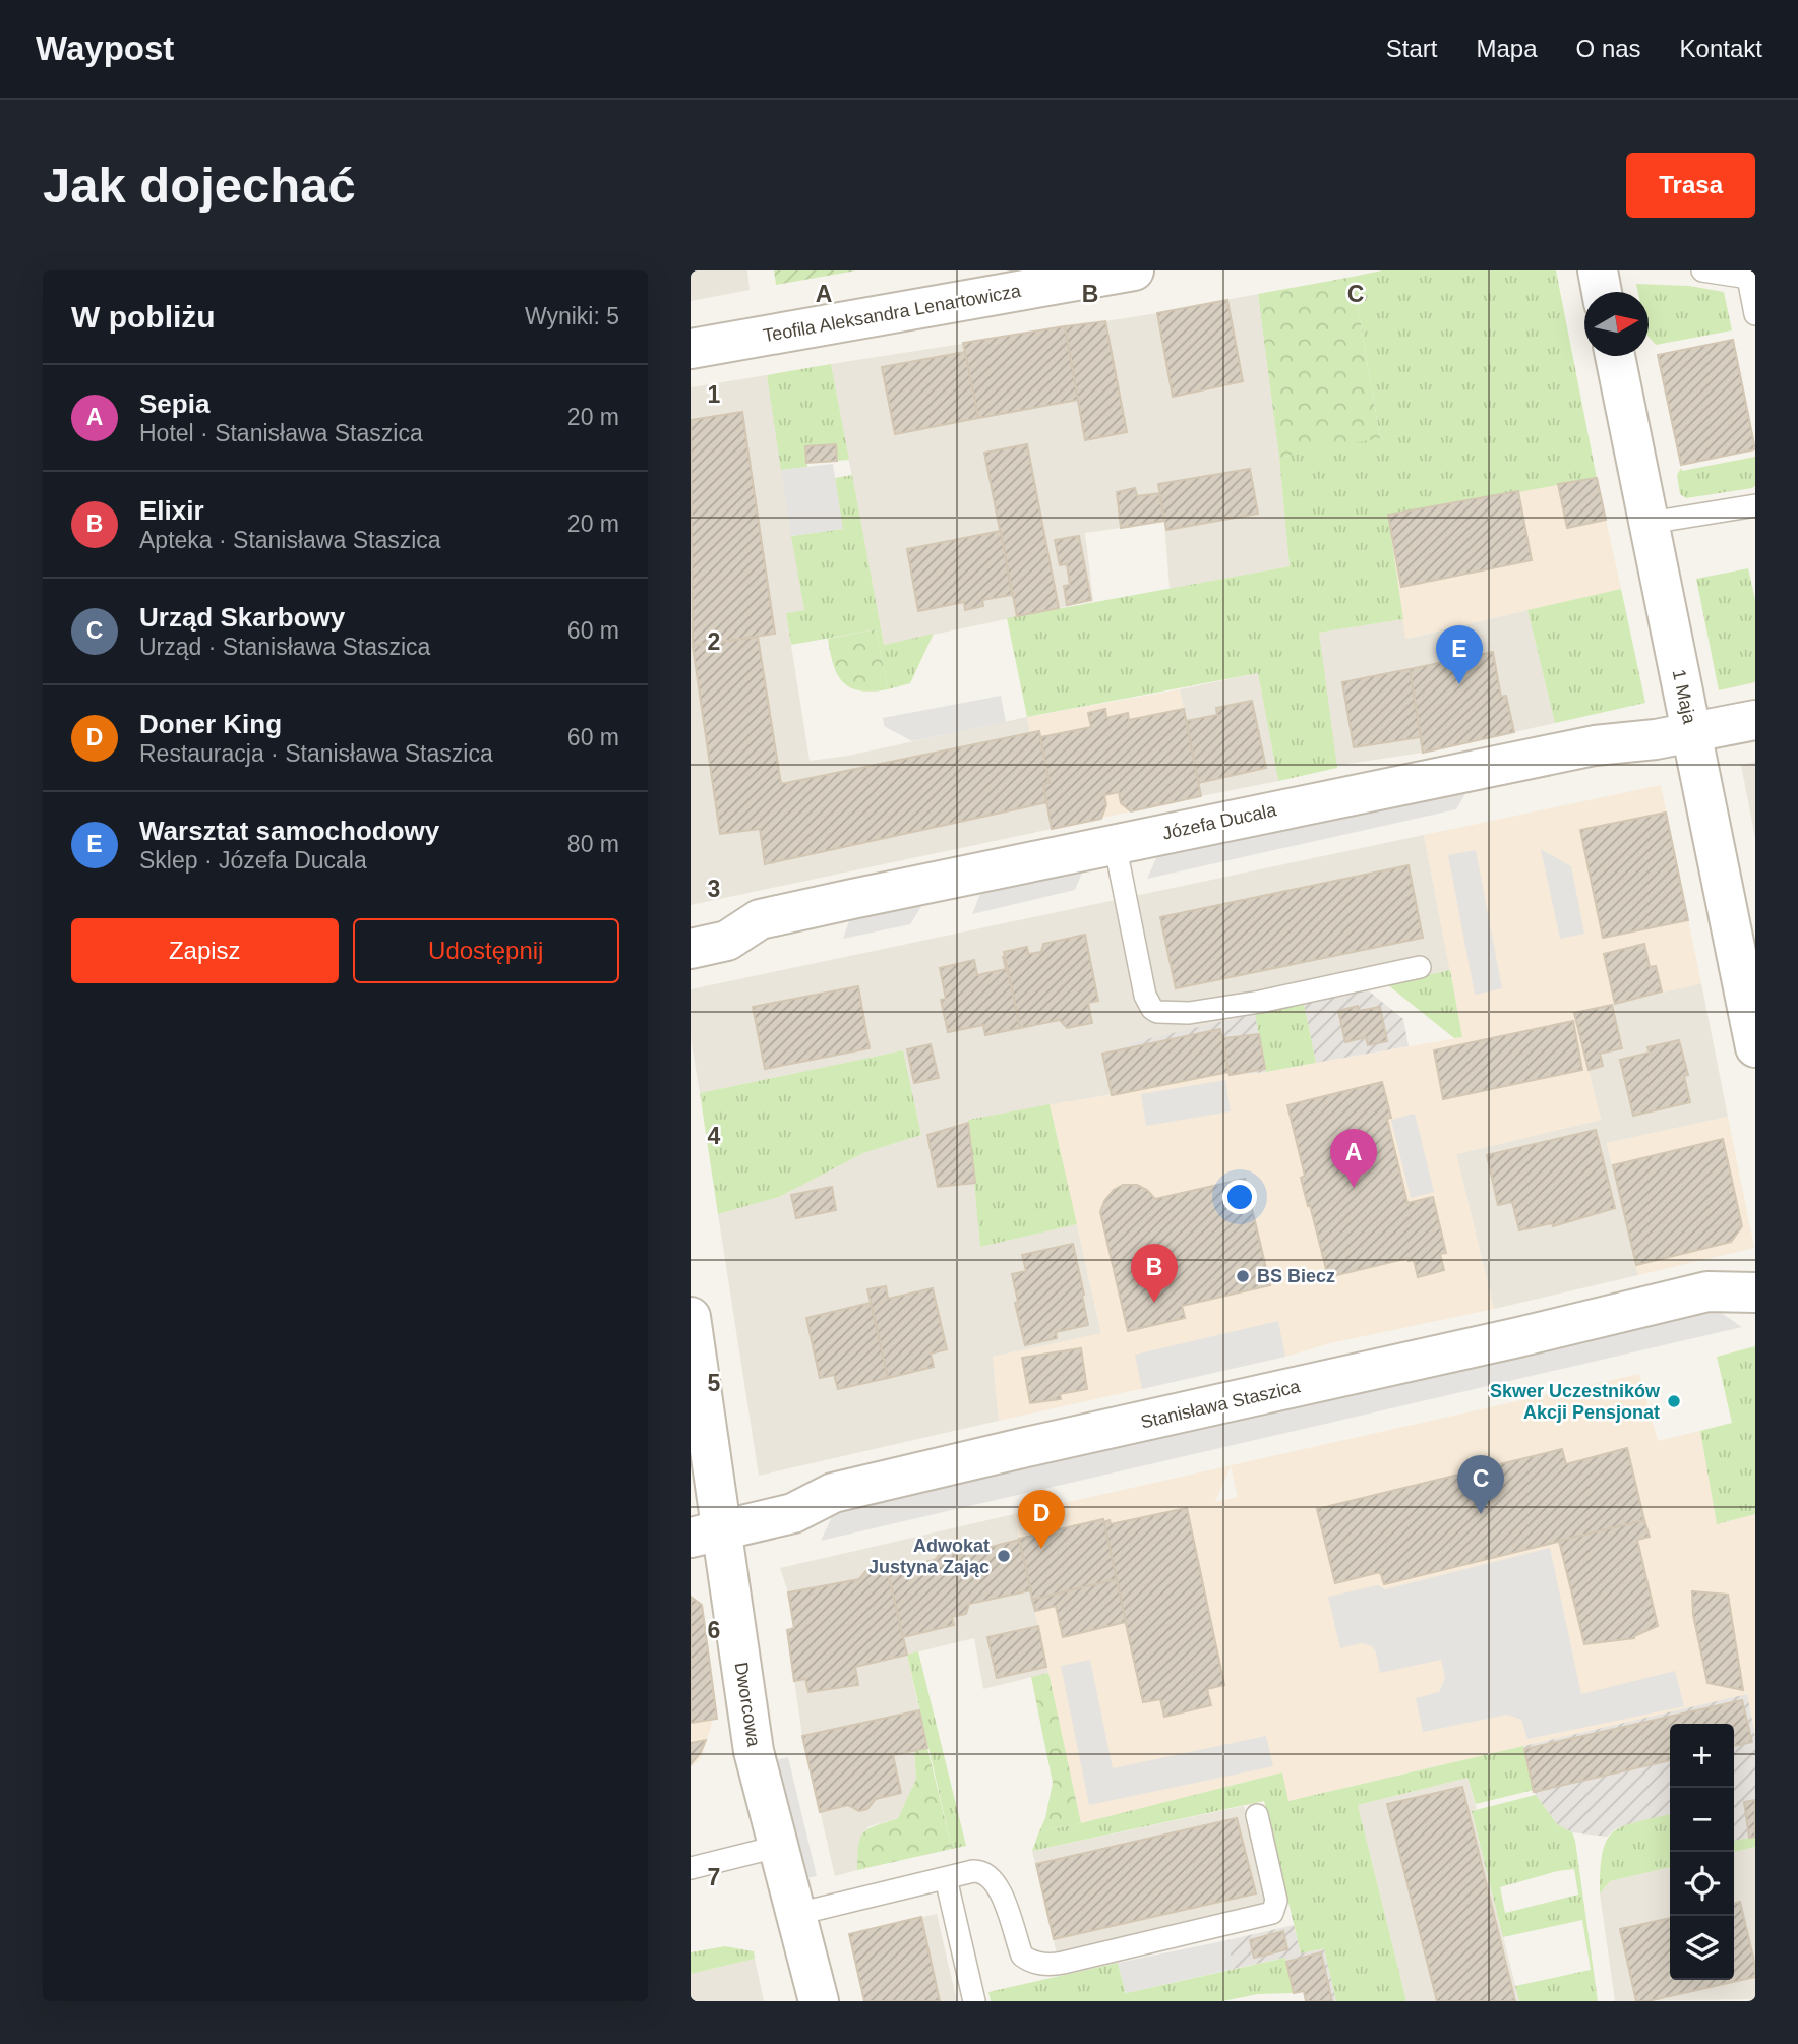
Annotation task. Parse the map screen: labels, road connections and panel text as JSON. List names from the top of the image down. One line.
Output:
{"streets":{"street":["Teofila Aleksandra Lenartowicza","1 Maja","Józefa Ducala","Stanisława Staszica","Dworcowa"]},"crossings":[["1 Maja","Józefa Ducala"],["Stanisława Staszica","Dworcowa"]],"places":["BS Biecz","Skwer Uczestników Akcji Pensjonat","Adwokat Justyna Zając"],"north":"right","page":{"header":"Waypost","nav":["Start","Mapa","O nas","Kontakt"],"buttons":["Trasa",["Zapisz","Udostępnij"]],"title":"Jak dojechać","heading":["W pobliżu","Wyniki: 5"],"list":[{"mark":"A","name":"Sepia","note":"Hotel · Stanisława Staszica","value":"20 m"},{"mark":"B","name":"Elixir","note":"Apteka · Stanisława Staszica","value":"20 m"},{"mark":"C","name":"Urząd Skarbowy","note":"Urząd · Stanisława Staszica","value":"60 m"},{"mark":"D","name":"Doner King","note":"Restauracja · Stanisława Staszica","value":"60 m"},{"mark":"E","name":"Warsztat samochodowy","note":"Sklep · Józefa Ducala","value":"80 m"}],"pins":["E","A","B","C","D"],"map_buttons":["+","−"]},"grid":{"columns":["A","B","C"],"rows":["1","2","3","4","5","6","7"]}}
